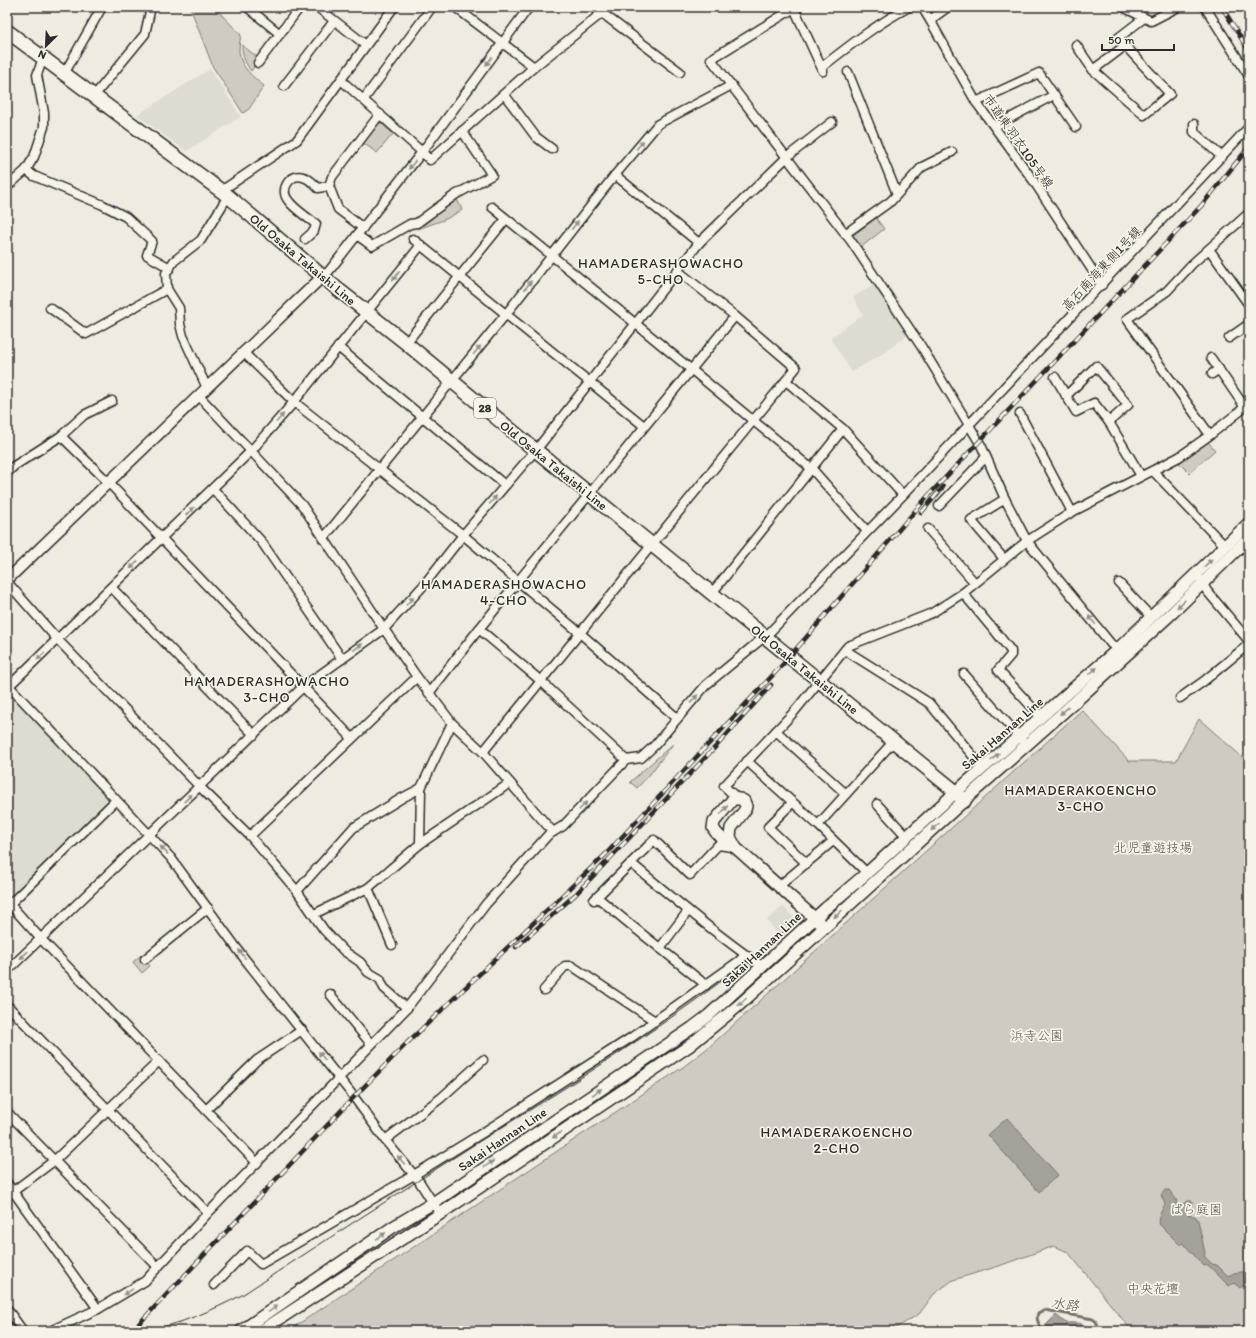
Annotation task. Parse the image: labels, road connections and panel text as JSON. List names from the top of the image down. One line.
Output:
{"streets":{"main road":["Old Osaka Takaishi Line","28","Sakai Hannan Line"],"street":["市道東羽衣105号線","高石南海東側1号線"]},"crossings":[["市道東羽衣105号線","高石南海東側1号線"],["Old Osaka Takaishi Line","高石南海東側1号線"],["Old Osaka Takaishi Line","Sakai Hannan Line"]],"districts":["HAMADERASHOWACHO 5-CHO","HAMADERASHOWACHO 4-CHO","HAMADERASHOWACHO 3-CHO","HAMADERAKOENCHO 3-CHO","HAMADERAKOENCHO 2-CHO"],"water":["水路"],"parks":["北児童遊技場","浜寺公園","ばら庭園","中央花壇"],"scale_bar":"50 m","north":"bottom left"}
